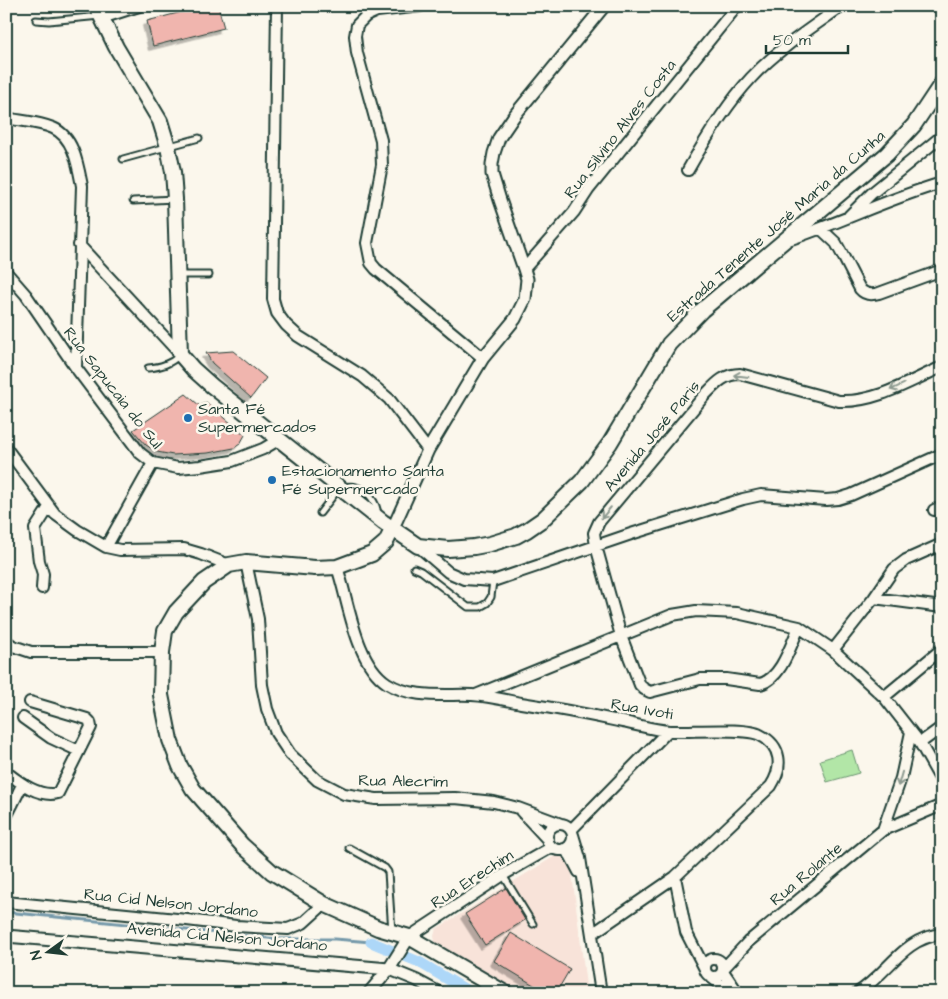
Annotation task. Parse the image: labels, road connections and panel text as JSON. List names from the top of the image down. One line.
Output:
{"streets":{"main road":["Estrada Tenente José Maria da Cunha"],"street":["Rua Silvino Alves Costa","Rua Sapucaia do Sul","Avenida José Paris","Rua Ivoti","Rua Alecrim","Rua Rolante","Rua Erechim","Rua Cid Nelson Jordano","Avenida Cid Nelson Jordano"]},"crossings":[["Rua Alecrim","Rua Erechim"]],"places":["Santa Fé Supermercados","Estacionamento Santa Fé Supermercado"],"scale_bar":"50 m","north":"left"}
